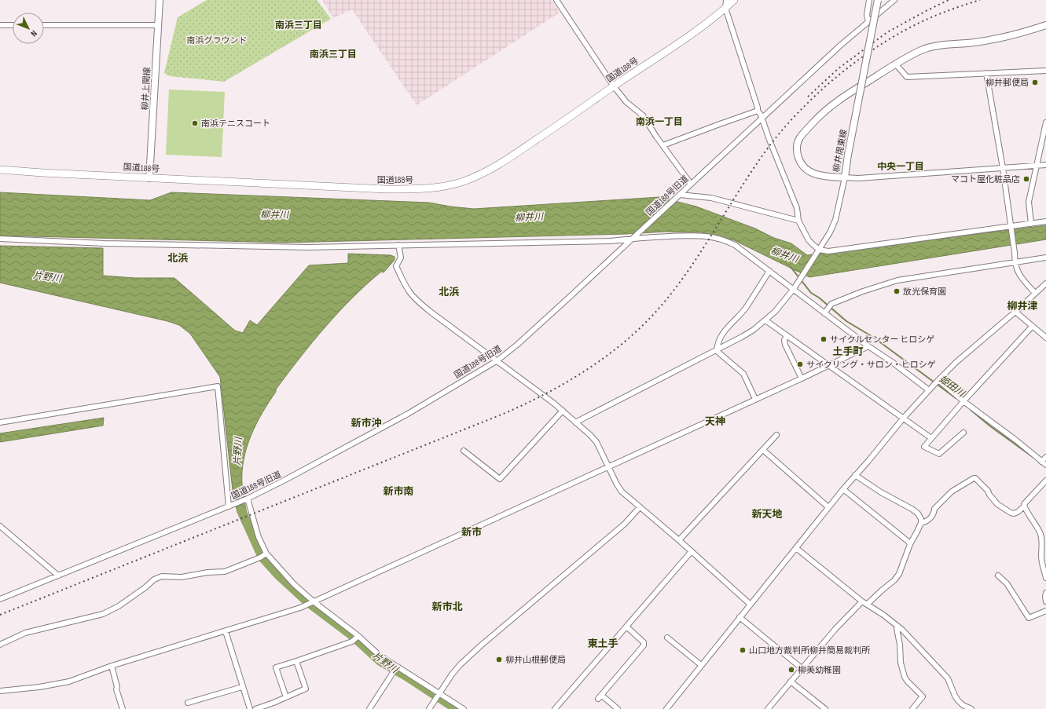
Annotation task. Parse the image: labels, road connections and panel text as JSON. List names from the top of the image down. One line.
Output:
{"streets":{"highway":["国道188号"],"main road":["柳井上関線","柳井周東線"],"street":["国道188号旧道"]},"crossings":[["国道188号","柳井上関線"]],"districts":["南浜三丁目","南浜三丁目","南浜一丁目","中央一丁目","北浜","北浜","柳井津","土手町","天神","新市沖","新市南","新天地","新市","新市北","東土手"],"water":["柳井川","片野川","姫田川"],"parks":["南浜グラウンド"],"places":["柳井郵便局","南浜テニスコート","マコト屋化粧品店","放光保育園","サイクルセンター ヒロシゲ","サイクリング・サロン・ヒロシゲ","山口地方裁判所柳井簡易裁判所","柳井山根郵便局","柳美幼稚園"],"north":"bottom right"}
